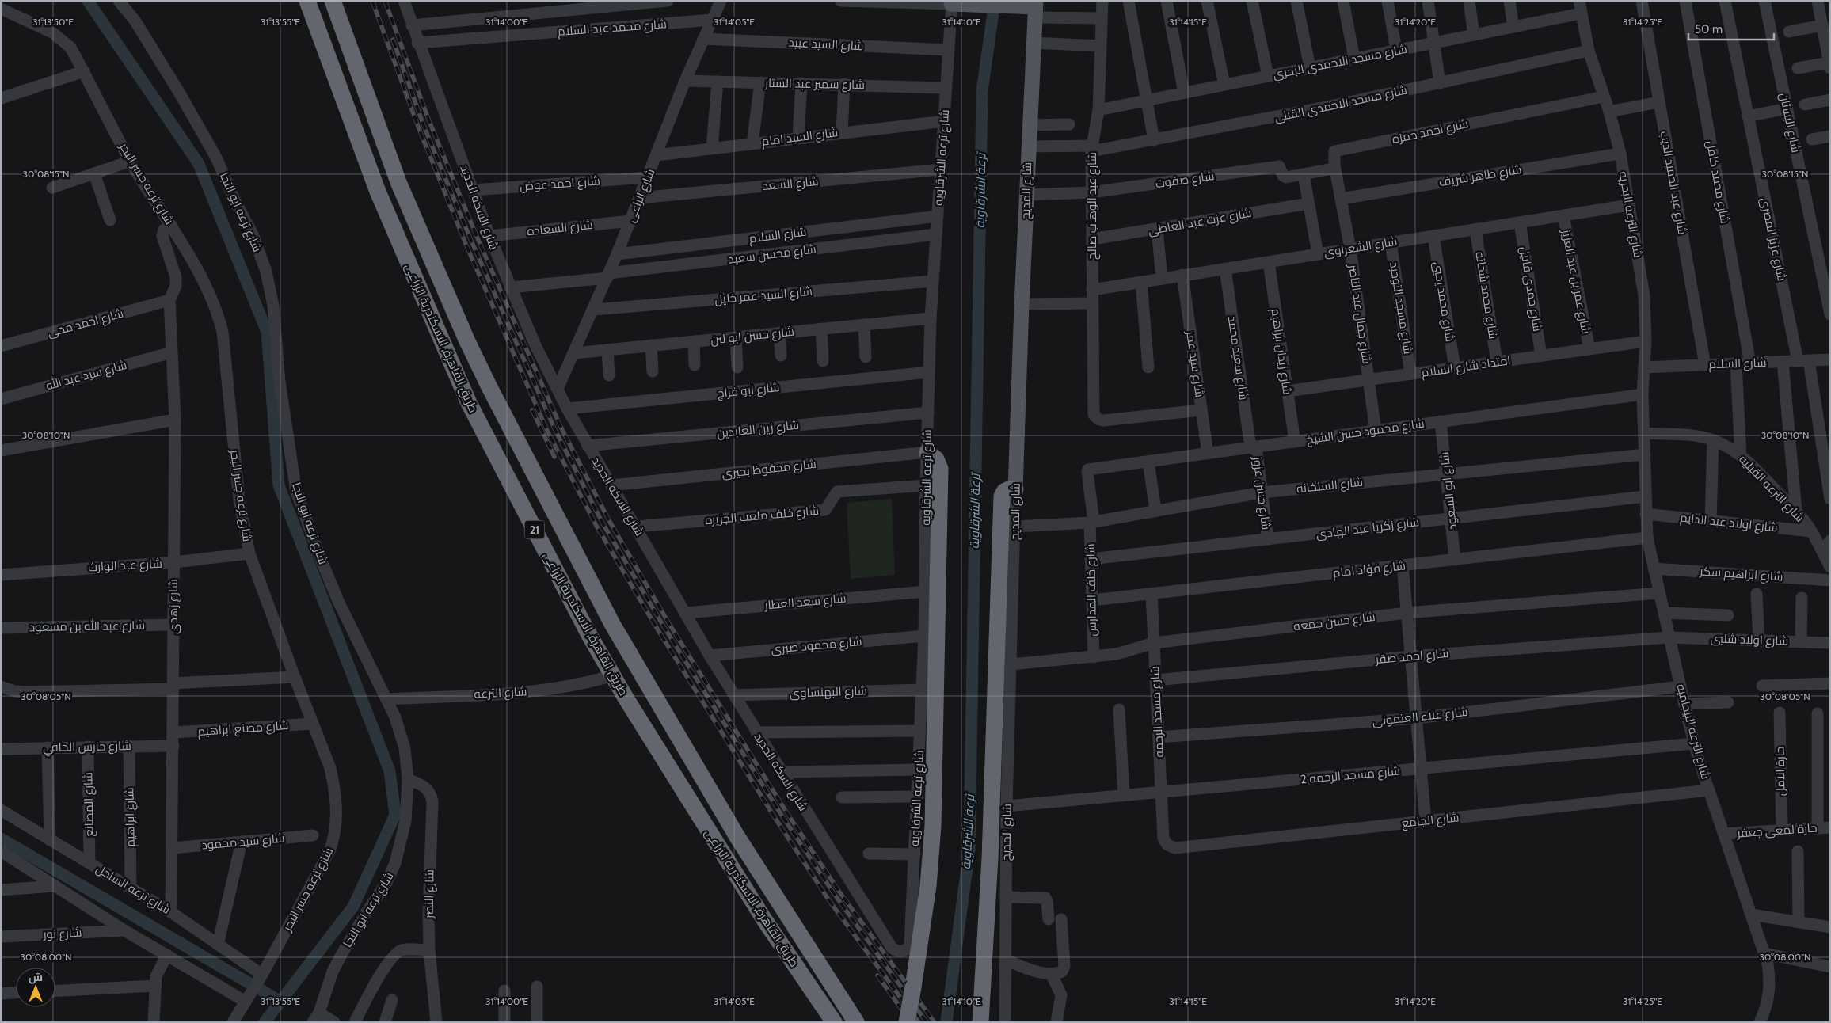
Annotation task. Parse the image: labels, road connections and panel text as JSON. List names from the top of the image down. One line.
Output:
{"streets":{"highway":["طريق القاهرة, الاسكندرية الزراعى","21"],"main road":["شارع المديح"],"street":["شارع محمد عبد السلام","شارع السيد عبيد","شارع مسجد الاحمدى البحري","شارع سمير عبد الستار","شارع مسجد الاحمدى القبلى","شارع البستان","شارع احمد حمزه","شارع السيد امام","شارع ترعه الشرقاويه","شارع طاهر شريف","شارع صفوت","شارع محمد كامل","شارع عبد الحميد الديب","شارع ترعه جسر البحر","شارع احمد عوض","شارع السعد","شارع الراعى","شارع عبد الوهاب صالح","شارع السكه الحديد","شارع ترعه ابو النجا","شارع الترعه البحريه","شارع عزت عبد العاطى","شارع السعاده","شارع السلام","شارع عزيز المصرى","شارع الشعراوى","شارع محسن سعيد","شارع عمر بن عبد العزيز","شارع حمدى قابيل","شارع السيد عمر خليل","شارع محمد شحاته","شارع محمد يحيي","شارع مسجد التوحيد","شارع جمال عبد الناصر","شارع احمد محى","شارع حسن ابو لبن","شارع زيدان ابراهيم","شارع سعيد محمد","شارع سيد عمر","امتداد شارع السلام","شارع سيد عبد الله","شارع ابو فراج","شارع زين العابدين","شارع محمود حسن الشيخ","شارع محفوظ بحيرى","شارع السلخانه","شارع الترعه القبليه","شارع ابو السعود","شارع حسن عزوز","شارع خلف ملعب الجزيره","شارع اولاد عبد الدايم","شارع زكريا عبد الهادى","شارع عبد الوارث","شارع فؤاد امام","شارع ابراهيم سكر","شارع خلف المدارس","شارع سعد العطار","شارع زهدى","شارع حسن جمعه","شارع عبد الله بن مسعود","شارع اولاد شلبى","شارع محمود صبرى","شارع احمد صقر","شارع البهنساوى","شارع الترعه","شارع مسجد الرحمه","شارع علاء العتمونى","شارع مصنع ابراهيم","شارع الترعه البيجاميه","شارع حارس الحافي","حارة الامل","شارع مسجد الرحمه 2","شارع المصانع","شارع ابراهيم","شارع الجامع","حارة لمعى جعفر","شارع سيد محمود","شارع ترعه الساحل","شارع النصر","شارع نور"]},"crossings":[["شارع محمد عبد السلام","شارع الراعى"],["شارع محمد عبد السلام","شارع السكه الحديد"],["شارع السيد عبيد","شارع ترعه الشرقاويه"],["شارع السيد عبيد","شارع الراعى"],["شارع مسجد الاحمدى البحري","شارع عبد الوهاب صالح"],["شارع مسجد الاحمدى البحري","شارع الترعه البحريه"],["شارع سمير عبد الستار","شارع ترعه الشرقاويه"],["شارع سمير عبد الستار","شارع الراعى"],["شارع مسجد الاحمدى القبلى","شارع المديح"],["شارع مسجد الاحمدى القبلى","شارع عبد الوهاب صالح"],["شارع مسجد الاحمدى القبلى","شارع الترعه البحريه"],["شارع احمد حمزه","شارع الترعه البحريه"],["شارع احمد حمزه","شارع جمال عبد الناصر"],["شارع السيد امام","شارع ترعه الشرقاويه"],["شارع السيد امام","شارع الراعى"],["شارع ترعه الشرقاويه","شارع السعد"],["شارع ترعه الشرقاويه","شارع السكه الحديد"],["شارع ترعه الشرقاويه","شارع السلام"],["شارع ترعه الشرقاويه","شارع محسن سعيد"],["شارع ترعه الشرقاويه","شارع السيد عمر خليل"],["شارع ترعه الشرقاويه","شارع حسن ابو لبن"],["شارع ترعه الشرقاويه","شارع ابو فراج"],["شارع ترعه الشرقاويه","شارع زين العابدين"],["شارع ترعه الشرقاويه","شارع محفوظ بحيرى"],["شارع ترعه الشرقاويه","شارع خلف ملعب الجزيره"],["شارع ترعه الشرقاويه","شارع سعد العطار"],["شارع ترعه الشرقاويه","شارع محمود صبرى"],["شارع ترعه الشرقاويه","شارع البهنساوى"],["شارع طاهر شريف","شارع الترعه البحريه"],["شارع طاهر شريف","شارع جمال عبد الناصر"],["شارع صفوت","شارع المديح"],["شارع صفوت","شارع عبد الوهاب صالح"],["شارع محمد كامل","شارع السلام"],["شارع عبد الحميد الديب","شارع السلام"],["شارع ترعه جسر البحر","شارع عبد الوارث"],["شارع ترعه جسر البحر","شارع مصنع ابراهيم"],["شارع ترعه جسر البحر","شارع ترعه الساحل"],["شارع احمد عوض","شارع الراعى"],["شارع احمد عوض","شارع السكه الحديد"],["شارع السعد","شارع الراعى"],["شارع المديح","شارع السلخانه"],["شارع المديح","شارع حسن جمعه"],["شارع المديح","شارع مسجد الرحمه 2"],["شارع الراعى","شارع السكه الحديد"],["شارع الراعى","شارع السعاده"],["شارع الراعى","شارع السلام"],["شارع الراعى","شارع محسن سعيد"],["شارع الراعى","شارع السيد عمر خليل"],["شارع الراعى","شارع حسن ابو لبن"],["شارع عبد الوهاب صالح","شارع عزت عبد العاطى"],["شارع عبد الوهاب صالح","شارع الشعراوى"],["شارع عبد الوهاب صالح","شارع سيد عمر"],["شارع السكه الحديد","شارع السعاده"],["شارع السكه الحديد","شارع محسن سعيد"],["شارع السكه الحديد","شارع ابو فراج"],["شارع السكه الحديد","شارع زين العابدين"],["شارع السكه الحديد","شارع محفوظ بحيرى"],["شارع السكه الحديد","شارع خلف ملعب الجزيره"],["شارع السكه الحديد","شارع سعد العطار"],["شارع السكه الحديد","شارع محمود صبرى"],["شارع السكه الحديد","شارع البهنساوى"],["شارع ترعه ابو النجا","شارع الترعه"],["شارع ترعه ابو النجا","شارع النصر"],["شارع الترعه البحريه","شارع السلام"],["شارع الترعه البحريه","شارع الشعراوى"],["شارع الترعه البحريه","امتداد شارع السلام"],["شارع الترعه البحريه","شارع محمود حسن الشيخ"],["شارع الترعه البحريه","شارع الترعه القبليه"],["شارع الترعه البحريه","شارع الترعه البيجاميه"],["شارع السلام","شارع عزيز المصرى"],["شارع الشعراوى","شارع عمر بن عبد العزيز"],["شارع الشعراوى","شارع حمدى قابيل"],["شارع الشعراوى","شارع محمد شحاته"],["شارع الشعراوى","شارع محمد يحيي"],["شارع الشعراوى","شارع مسجد التوحيد"],["شارع الشعراوى","شارع جمال عبد الناصر"],["شارع الشعراوى","شارع زيدان ابراهيم"],["شارع الشعراوى","شارع سعيد محمد"],["شارع الشعراوى","شارع سيد عمر"],["شارع عمر بن عبد العزيز","امتداد شارع السلام"],["شارع حمدى قابيل","امتداد شارع السلام"],["شارع محمد شحاته","امتداد شارع السلام"],["شارع محمد يحيي","امتداد شارع السلام"],["شارع مسجد التوحيد","امتداد شارع السلام"],["شارع جمال عبد الناصر","امتداد شارع السلام"],["شارع جمال عبد الناصر","شارع محمود حسن الشيخ"],["شارع احمد محى","شارع زهدى"],["طريق القاهرة, الاسكندرية الزراعى","شارع الترعه"],["شارع زيدان ابراهيم","امتداد شارع السلام"],["شارع زيدان ابراهيم","شارع محمود حسن الشيخ"],["شارع سعيد محمد","شارع محمود حسن الشيخ"],["شارع سعيد محمد","شارع حسن عزوز"],["شارع سيد عمر","شارع محمود حسن الشيخ"],["شارع سيد عبد الله","شارع زهدى"],["شارع محمود حسن الشيخ","شارع ابو السعود"],["شارع محمود حسن الشيخ","شارع حسن عزوز"],["شارع محمود حسن الشيخ","شارع خلف المدارس"],["شارع السلخانه","شارع ابو السعود"],["شارع السلخانه","شارع حسن عزوز"],["شارع السلخانه","شارع خلف المدارس"],["شارع السلخانه","شارع الترعه البيجاميه"],["شارع الترعه القبليه","شارع اولاد عبد الدايم"],["شارع الترعه القبليه","شارع الترعه البيجاميه"],["شارع ابو السعود","شارع زكريا عبد الهادى"],["شارع ابو السعود","شارع فؤاد امام"],["شارع حسن عزوز","شارع زكريا عبد الهادى"],["شارع اولاد عبد الدايم","شارع الترعه البيجاميه"],["شارع زكريا عبد الهادى","شارع خلف المدارس"],["شارع زكريا عبد الهادى","شارع الترعه البيجاميه"],["شارع عبد الوارث","شارع زهدى"],["شارع فؤاد امام","شارع خلف المدارس"],["شارع فؤاد امام","شارع مسجد الرحمه"],["شارع فؤاد امام","شارع الترعه البيجاميه"],["شارع ابراهيم سكر","شارع الترعه البيجاميه"],["شارع خلف المدارس","شارع حسن جمعه"],["شارع زهدى","شارع عبد الله بن مسعود"],["شارع زهدى","شارع مصنع ابراهيم"],["شارع زهدى","شارع حارس الحافي"],["شارع زهدى","شارع سيد محمود"],["شارع زهدى","شارع ترعه الساحل"],["شارع حسن جمعه","شارع مسجد الرحمه"],["شارع حسن جمعه","شارع الترعه البيجاميه"],["شارع اولاد شلبى","شارع احمد صقر"],["شارع اولاد شلبى","شارع الترعه البيجاميه"],["شارع احمد صقر","شارع مسجد الرحمه"],["شارع احمد صقر","شارع الترعه البيجاميه"],["شارع مسجد الرحمه","شارع علاء العتمونى"],["شارع مسجد الرحمه","شارع مسجد الرحمه 2"],["شارع مسجد الرحمه","شارع الجامع"],["شارع علاء العتمونى","شارع الترعه البيجاميه"],["شارع الترعه البيجاميه","شارع مسجد الرحمه 2"],["شارع الترعه البيجاميه","شارع الجامع"],["شارع الترعه البيجاميه","حارة لمعى جعفر"],["شارع حارس الحافي","شارع المصانع"],["شارع حارس الحافي","شارع ابراهيم"],["حارة الامل","حارة لمعى جعفر"],["شارع المصانع","شارع ترعه الساحل"],["شارع ابراهيم","شارع ترعه الساحل"]],"water":["ترعة الشرقاوية"],"scale_bar":"50 m","north":"top","coordinates":["31°13'50\"E","31°13'55\"E","31°14'00\"E","31°14'05\"E","31°14'10\"E","31°14'15\"E","31°14'20\"E","31°14'25\"E","30°08'15\"N","30°08'10\"N","30°08'05\"N","30°08'00\"N"]}
